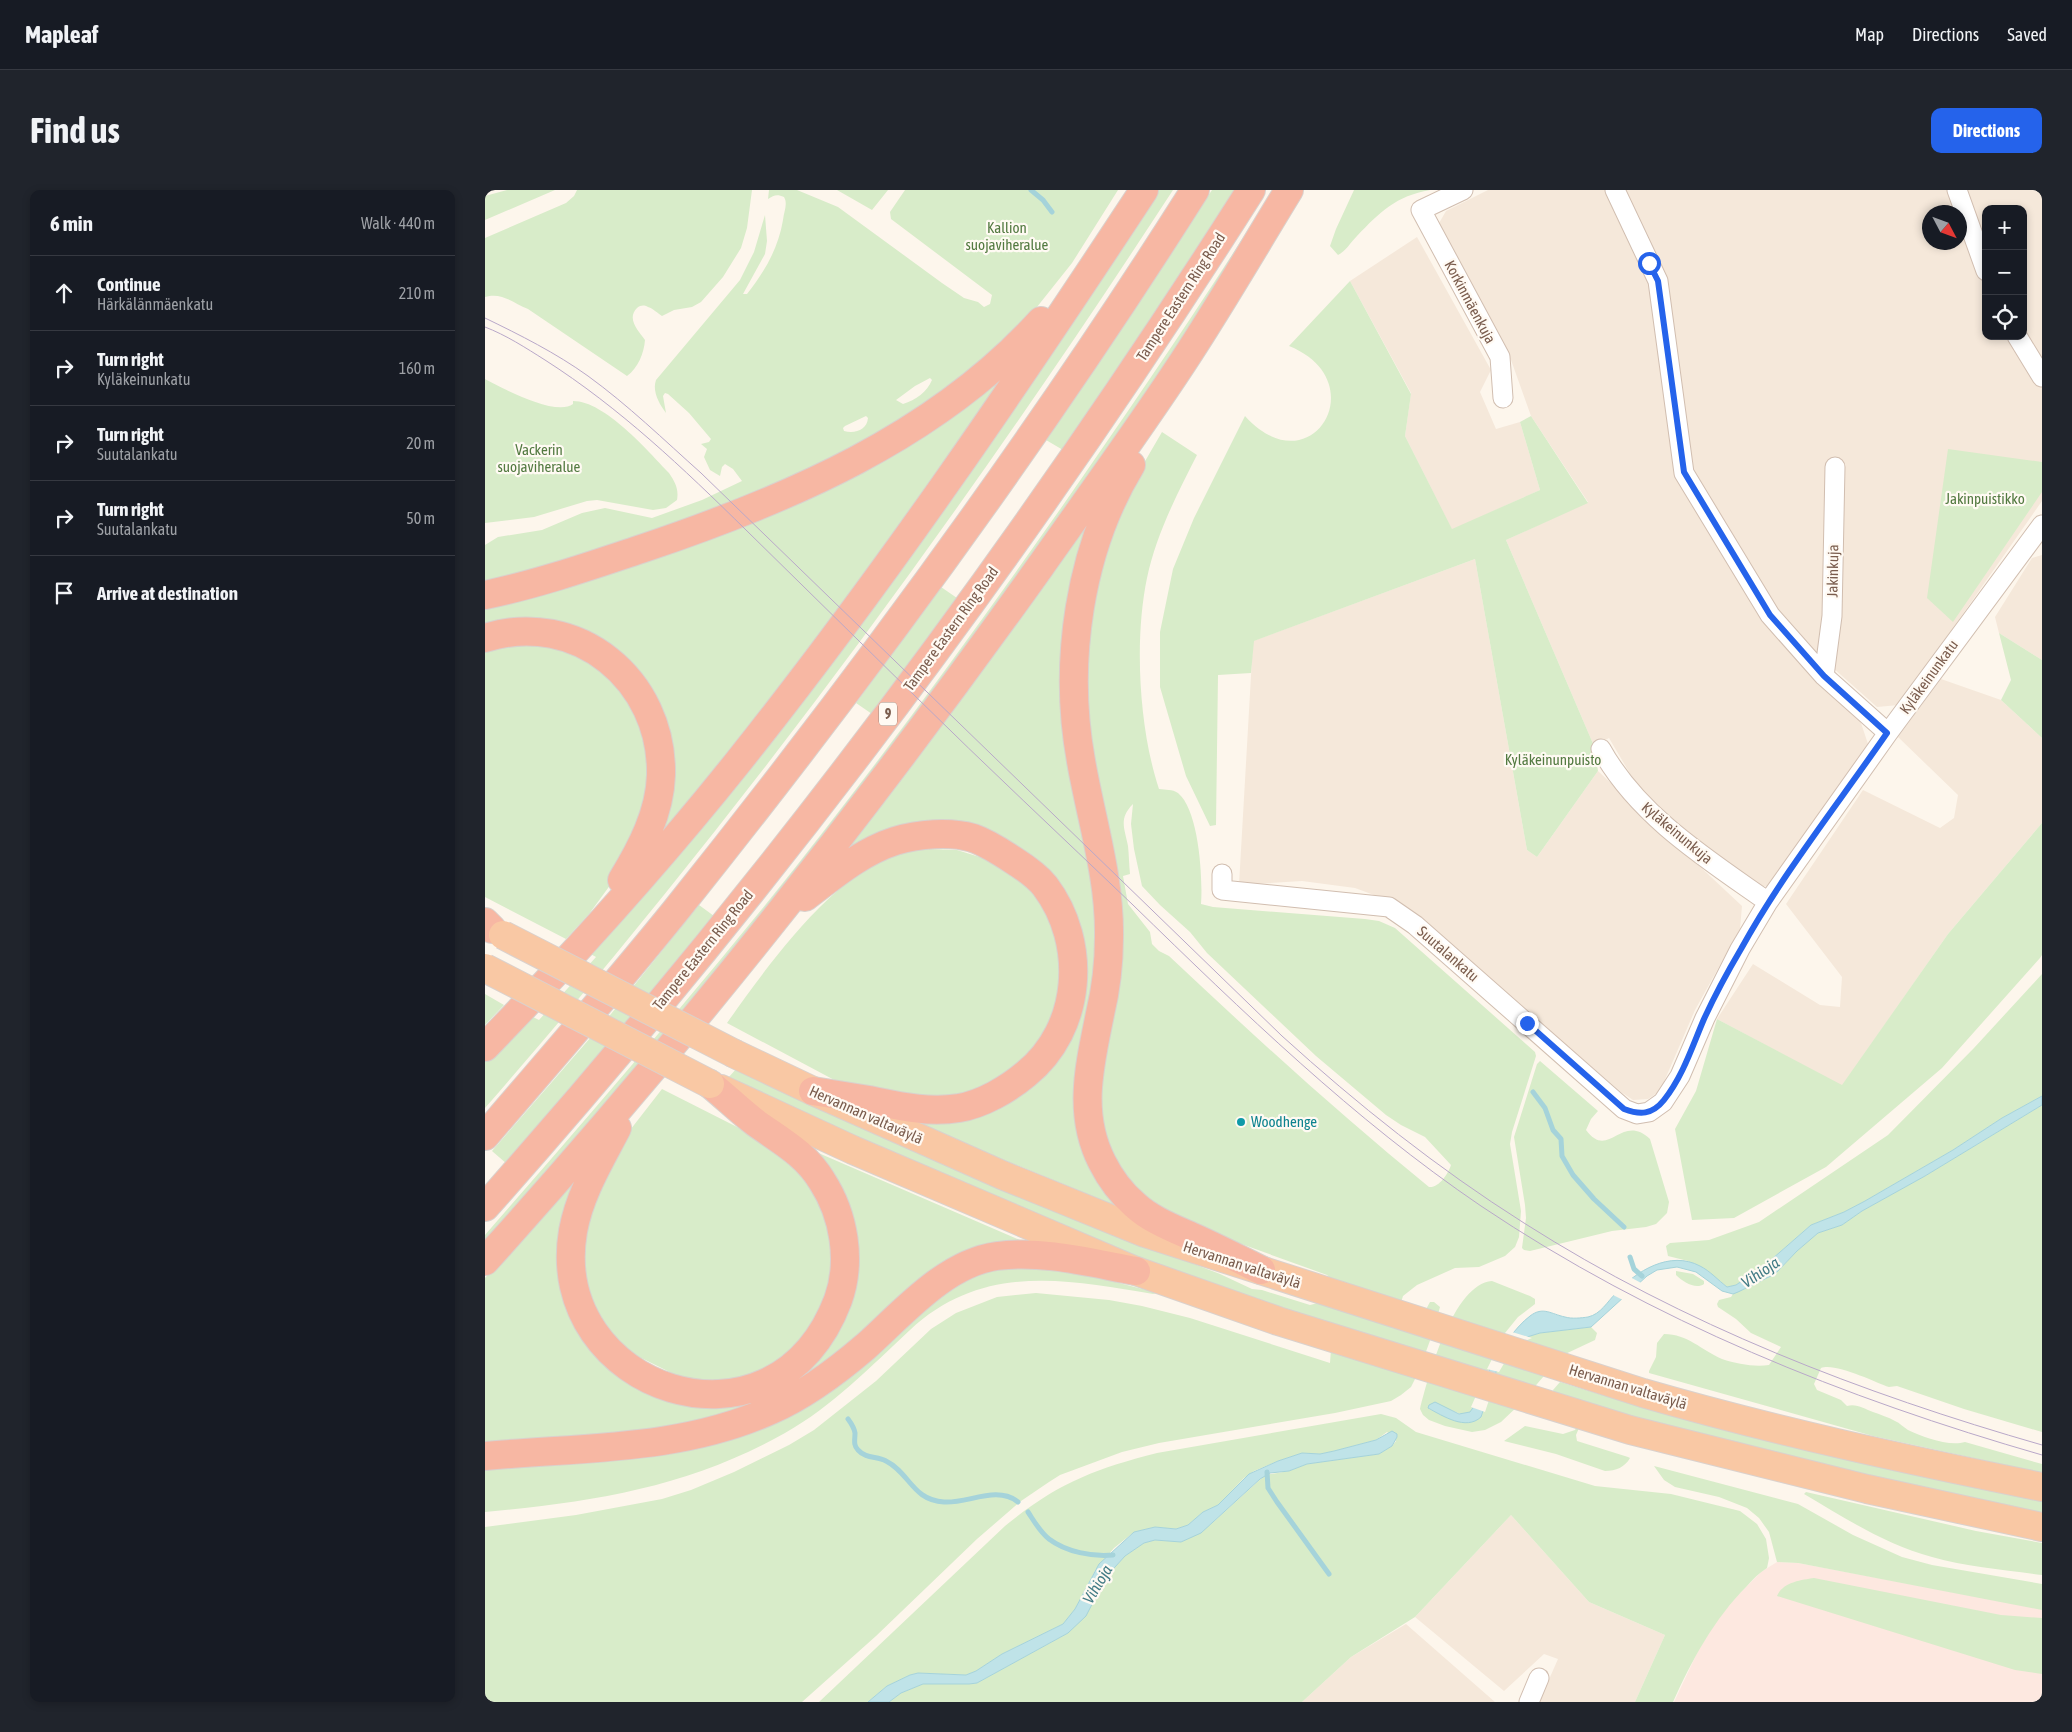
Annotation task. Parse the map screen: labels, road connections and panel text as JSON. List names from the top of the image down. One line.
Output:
{"streets":{"highway":["Tampere Eastern Ring Road","9","Hervannan valtaväylä"],"street":["Korkinmäenkuja","Jakinkuja","Kyläkeinunkatu","Kyläkeinunkuja","Suutalankatu"]},"crossings":[["Kyläkeinunkatu","Kyläkeinunkuja"],["Kyläkeinunkatu","Suutalankatu"]],"water":["Vihioja"],"parks":["Kallion suojaviheralue","Vackerin suojaviheralue","Jakinpuistikko","Kyläkeinunpuisto"],"places":["Woodhenge"],"north":"bottom right","page":{"header":"Mapleaf","nav":["Map","Directions","Saved"],"buttons":"Directions","title":"Find us","heading":["6 min","Walk · 440 m"],"map_buttons":["+","−"],"list":[["Continue","Härkälänmäenkatu","210 m"],["Turn right","Kyläkeinunkatu","160 m"],["Turn right","Suutalankatu","20 m"],["Turn right","Suutalankatu","50 m"],"Arrive at destination"]}}
